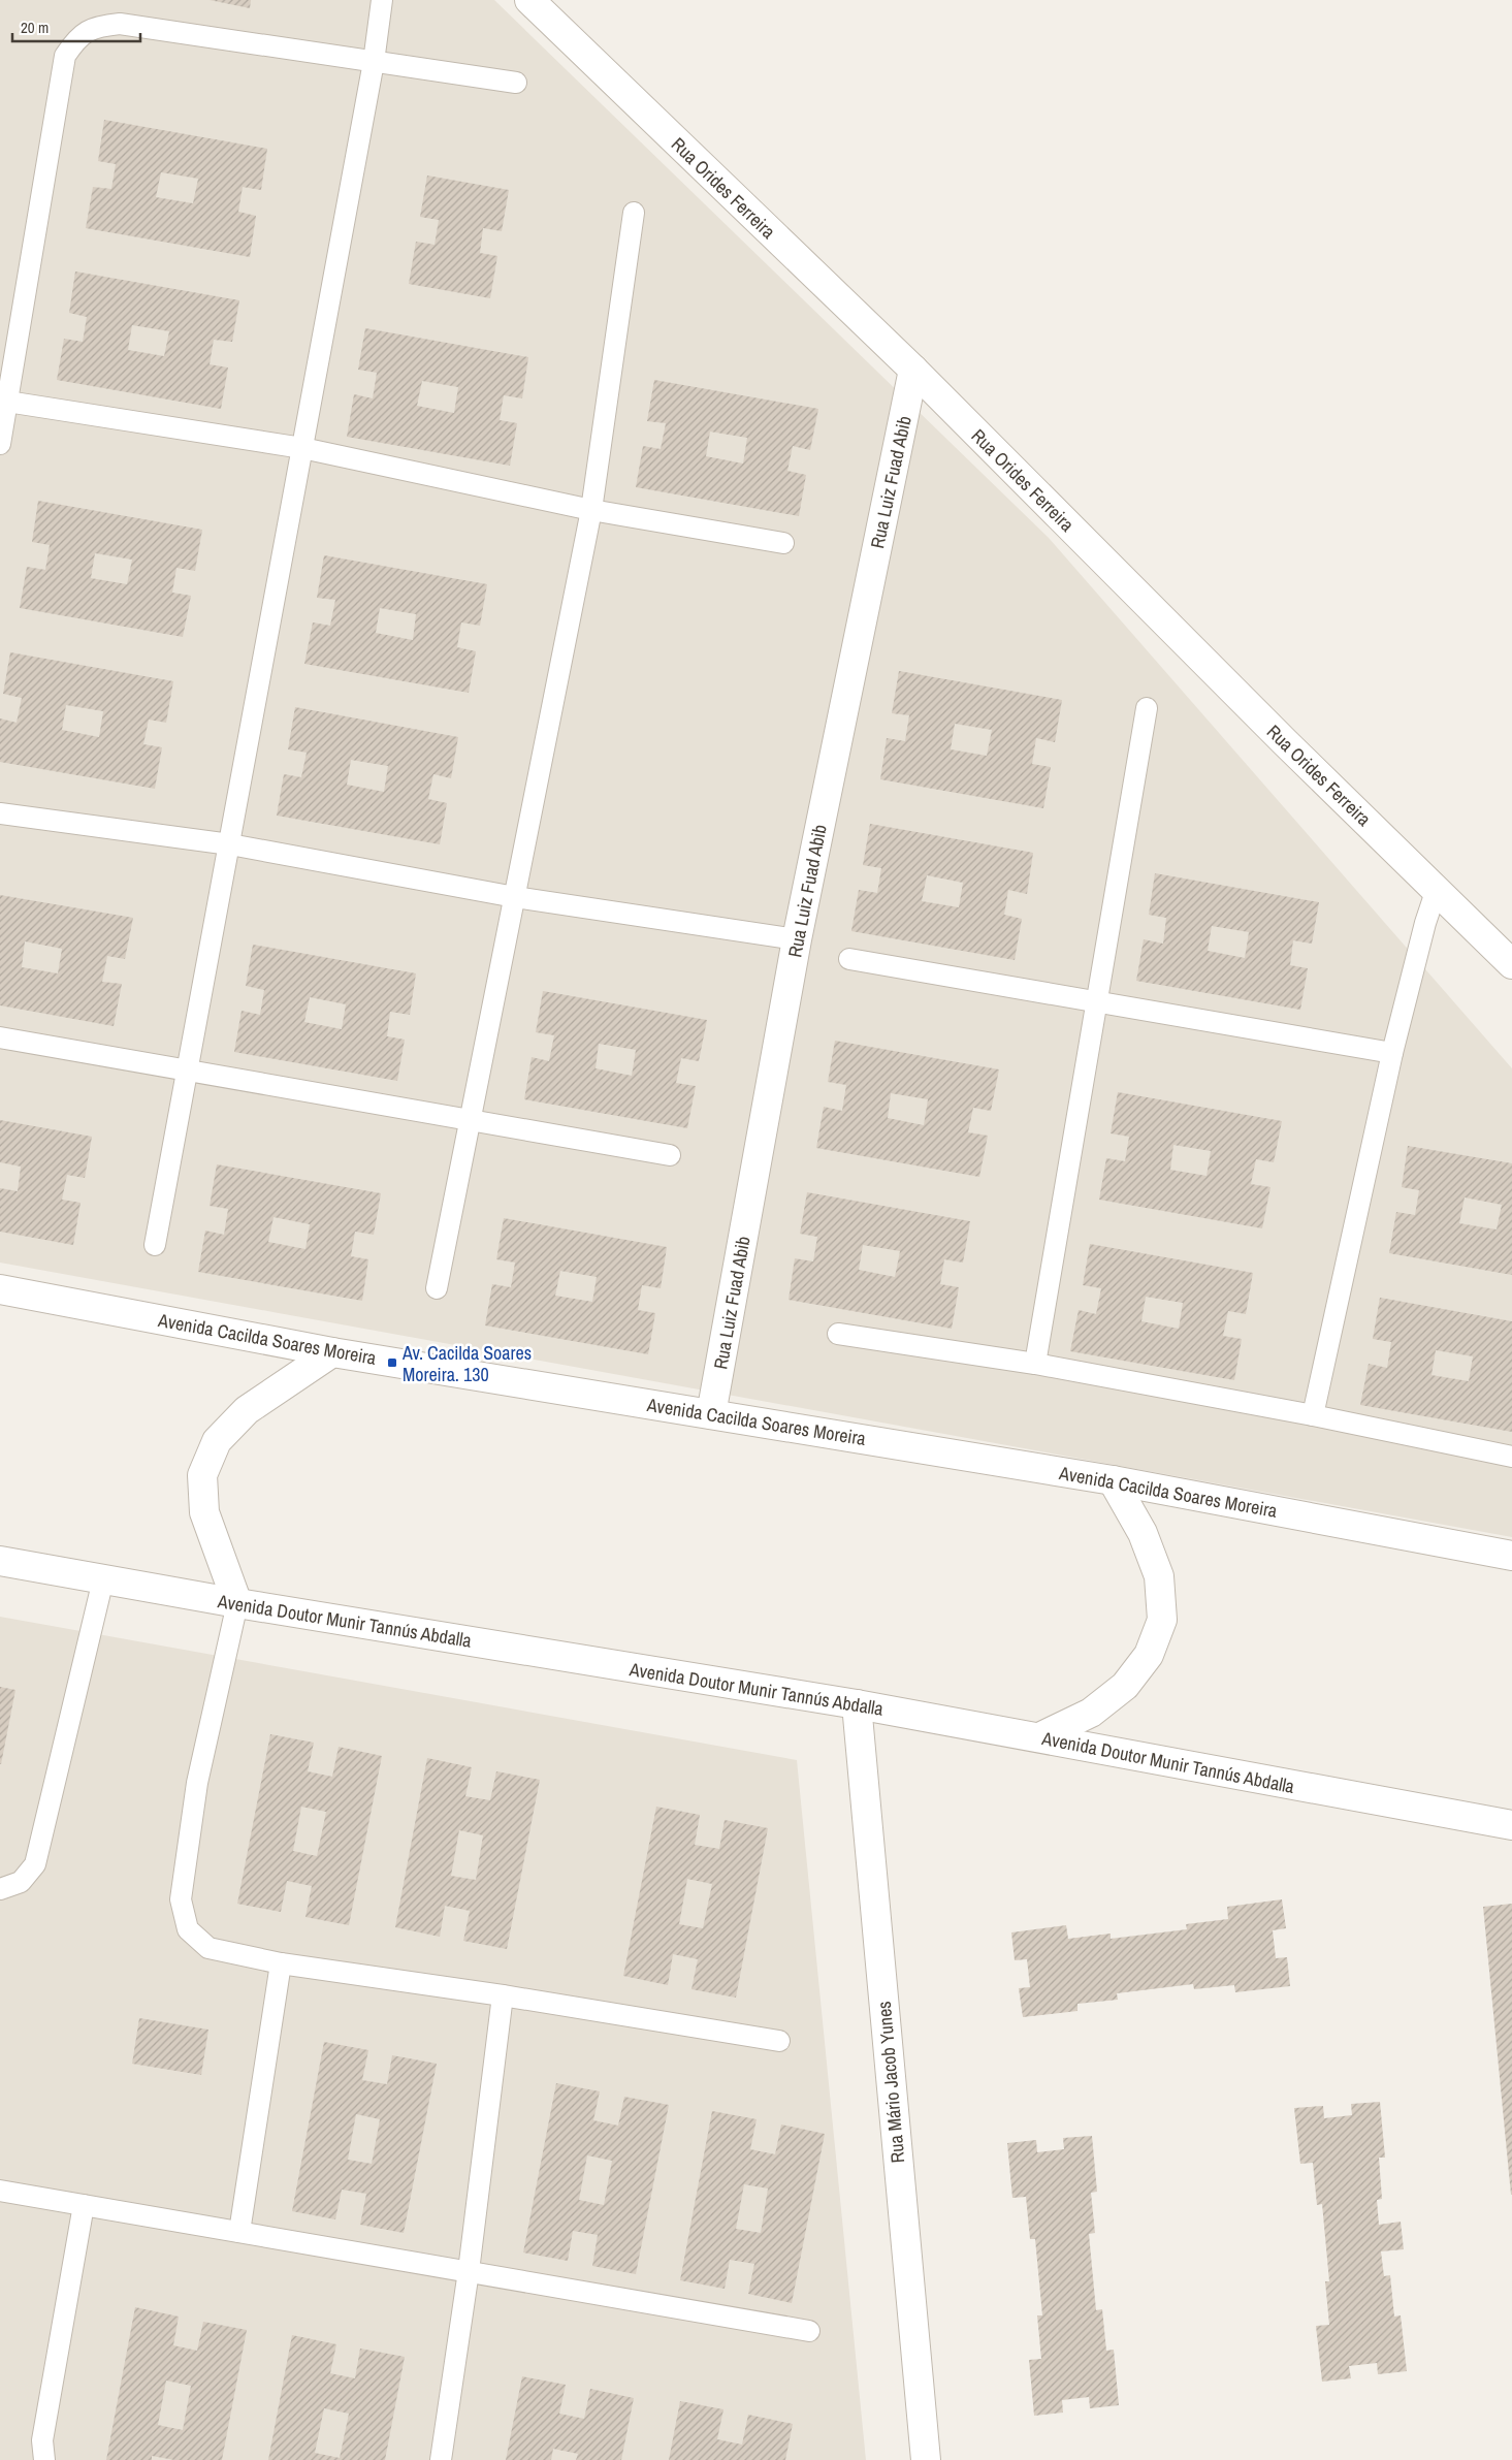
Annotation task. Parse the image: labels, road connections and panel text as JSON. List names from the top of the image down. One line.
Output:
{"streets":{"street":["Rua Orides Ferreira","Rua Luiz Fuad Abib","Avenida Cacilda Soares Moreira","Avenida Doutor Munir Tannús Abdalla","Rua Mário Jacob Yunes"]},"crossings":[["Rua Orides Ferreira","Rua Luiz Fuad Abib"],["Rua Luiz Fuad Abib","Avenida Cacilda Soares Moreira"],["Avenida Doutor Munir Tannús Abdalla","Rua Mário Jacob Yunes"]],"places":{"transit":["Av. Cacilda Soares Moreira. 130"]},"scale_bar":"20 m"}
